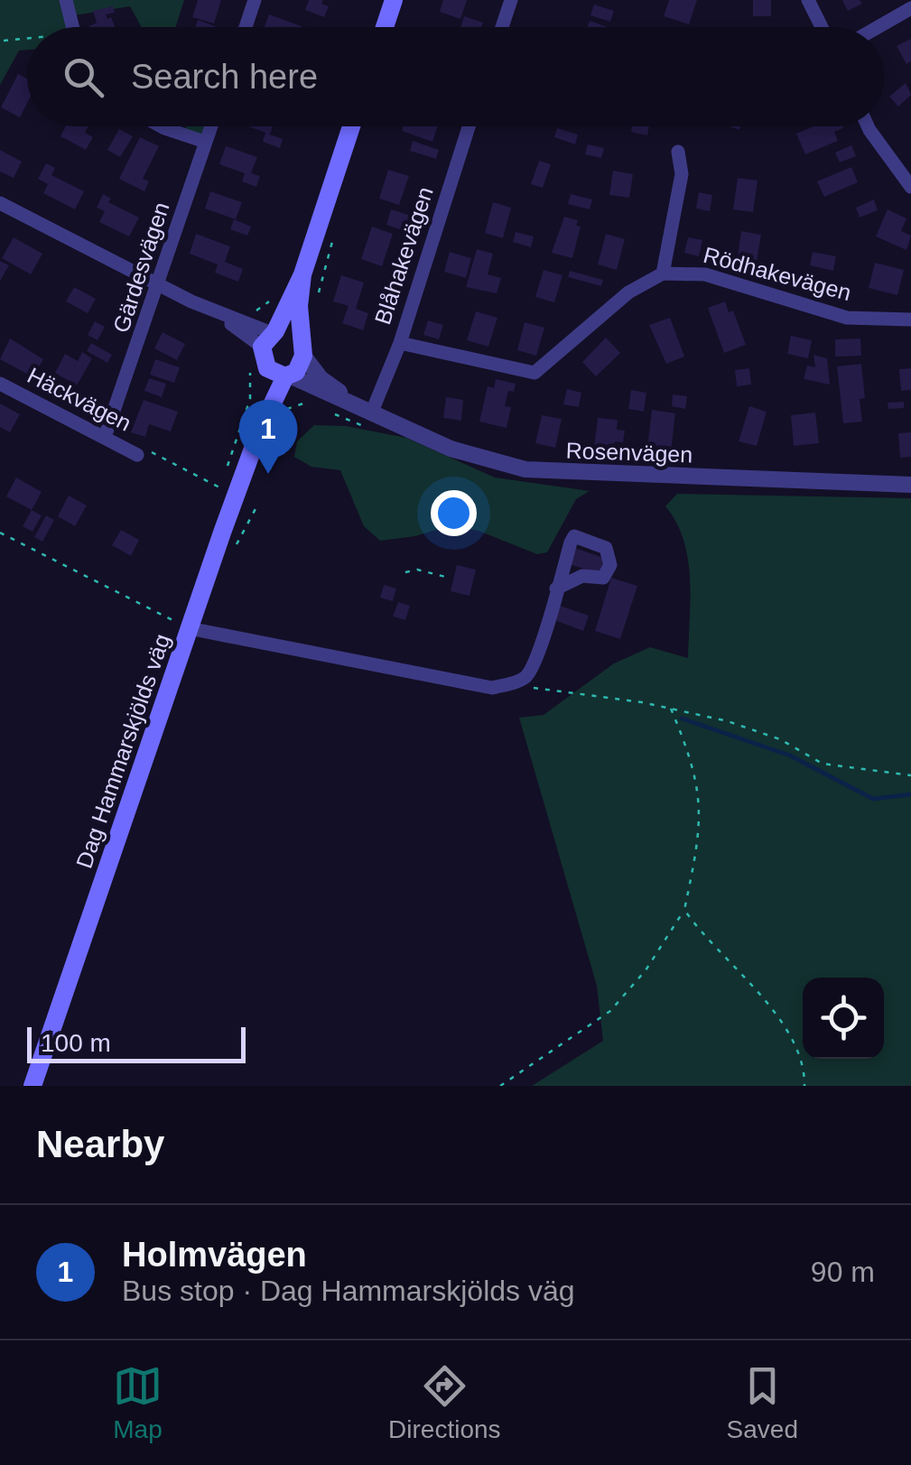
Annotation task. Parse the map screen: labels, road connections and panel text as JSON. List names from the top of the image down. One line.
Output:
{"streets":{"main road":["Dag Hammarskjölds väg"],"street":["Blåhakevägen","Gärdesvägen","Rödhakevägen","Häckvägen","Rosenvägen"]},"crossings":[["Blåhakevägen","Rosenvägen"],["Gärdesvägen","Häckvägen"],["Rosenvägen","Dag Hammarskjölds väg"]],"scale_bar":"100 m","page":{"search":"Search here","pins":"1","scale":"100 m","heading":"Nearby","list":[{"mark":"1","name":"Holmvägen","note":"Bus stop · Dag Hammarskjölds väg","value":"90 m"}],"nav":["Map","Directions","Saved"]}}
